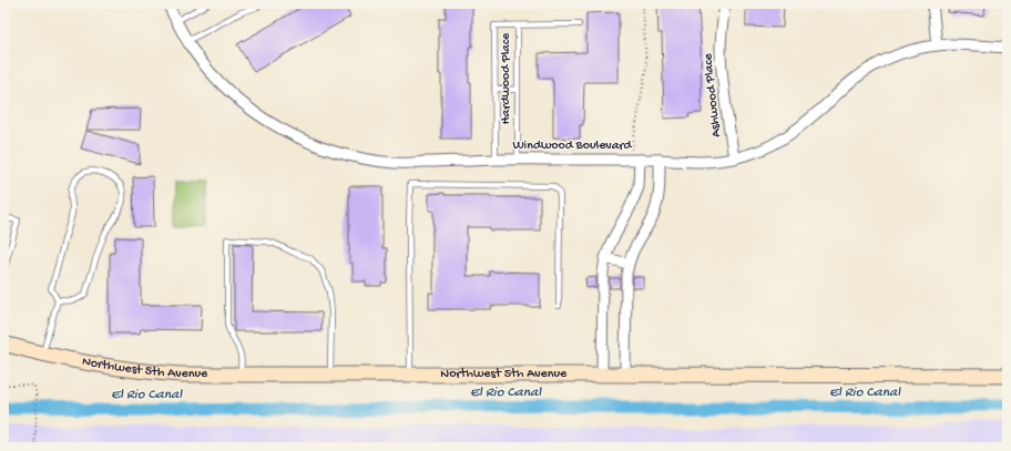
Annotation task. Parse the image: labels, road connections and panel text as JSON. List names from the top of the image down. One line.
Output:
{"streets":{"street":["Ashwood Place","Windwood Boulevard","Northwest 5th Avenue"],"lane":["Hardwood Place"]},"crossings":[["Hardwood Place","Windwood Boulevard"],["Ashwood Place","Windwood Boulevard"]],"water":["El Rio Canal"]}
